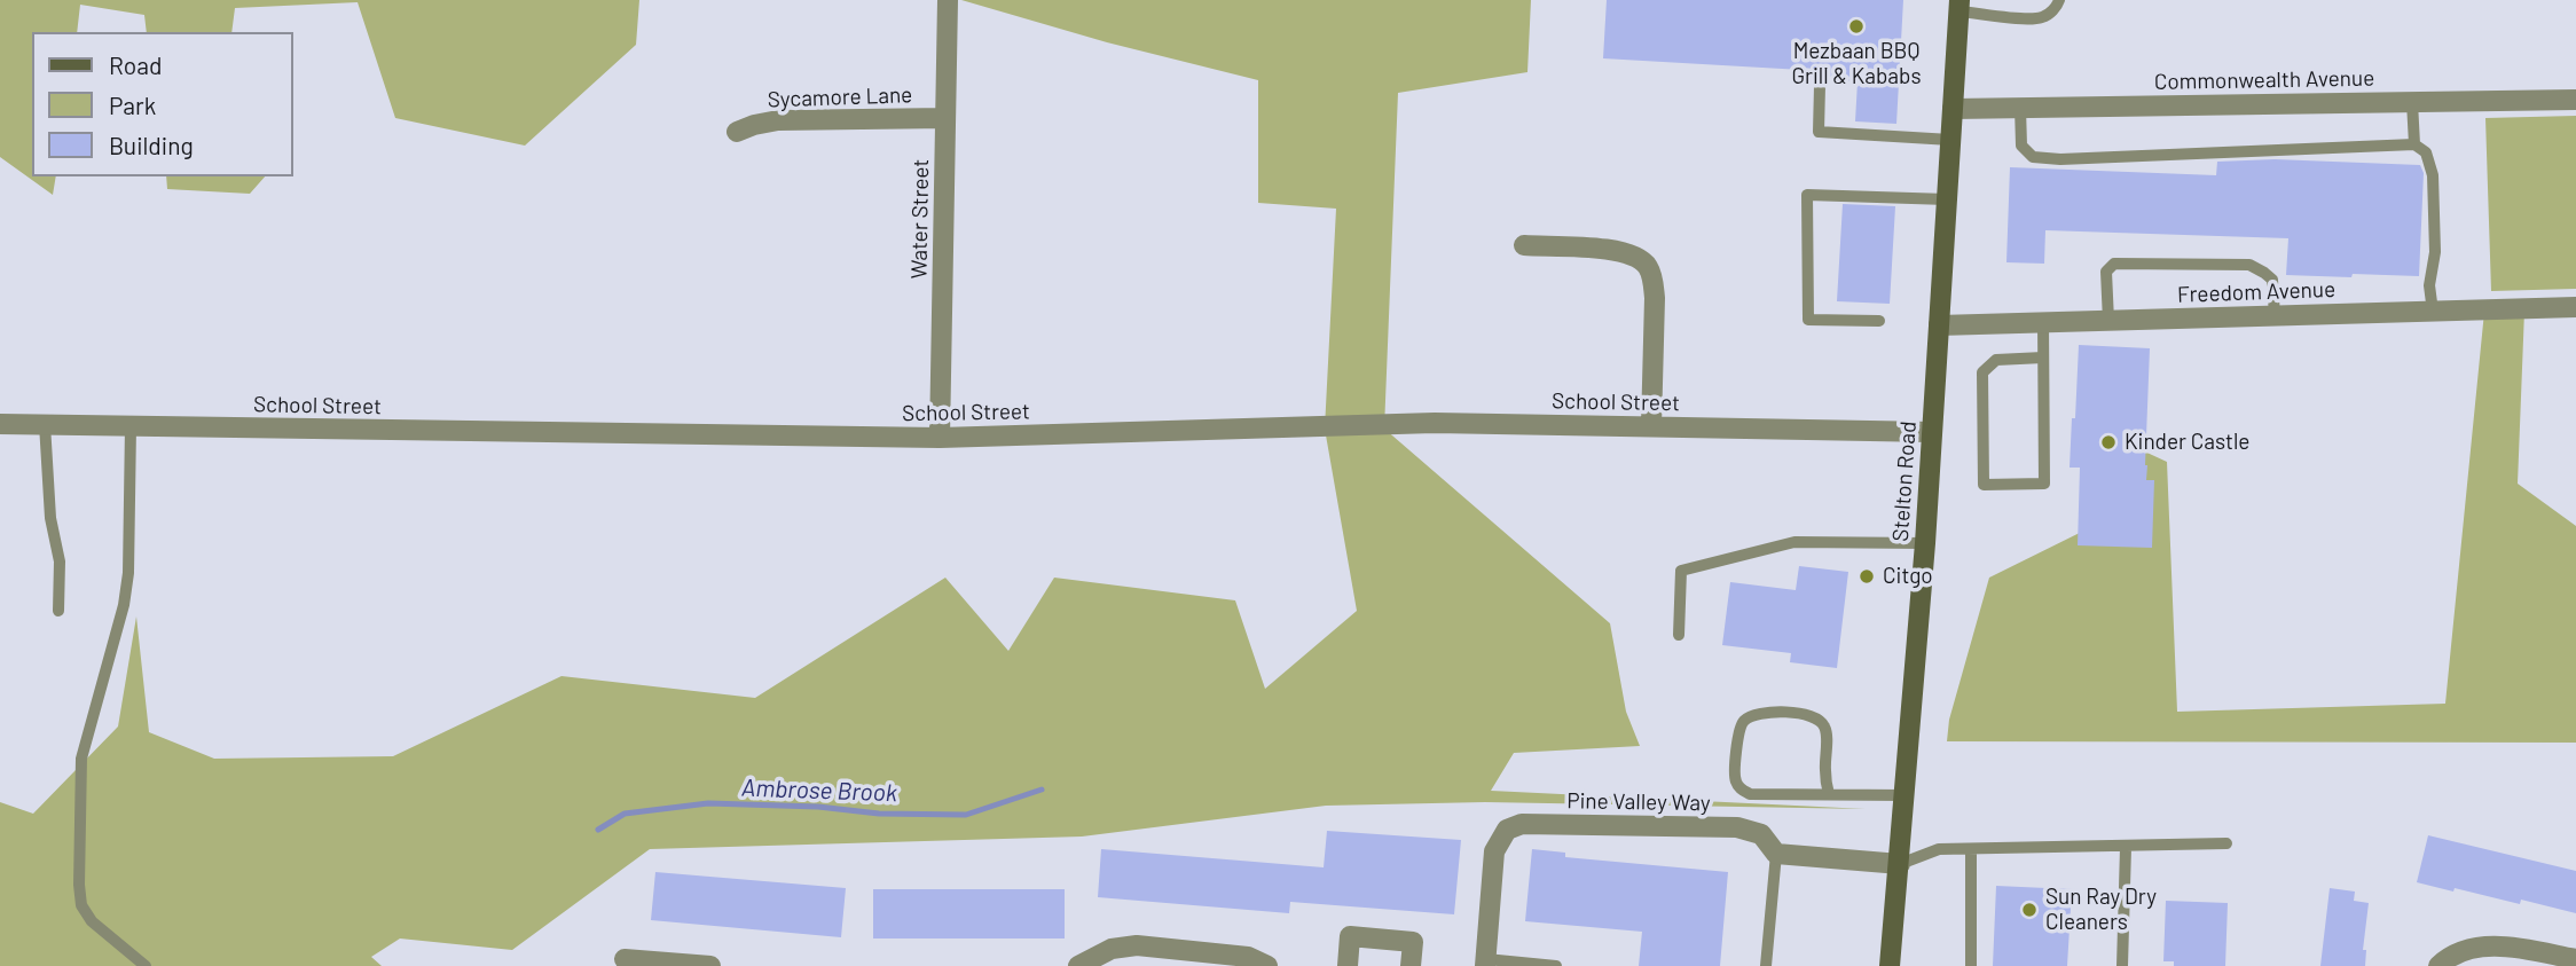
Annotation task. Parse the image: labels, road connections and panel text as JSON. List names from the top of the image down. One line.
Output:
{"streets":{"main road":["Stelton Road"],"street":["Commonwealth Avenue","Sycamore Lane","Water Street","Freedom Avenue","School Street","Pine Valley Way"]},"crossings":[["Commonwealth Avenue","Stelton Road"],["Sycamore Lane","Water Street"],["Water Street","School Street"],["Freedom Avenue","Stelton Road"],["School Street","Stelton Road"]],"water":["Ambrose Brook"],"places":["Mezbaan BBQ Grill & Kababs","Kinder Castle","Citgo","Sun Ray Dry Cleaners"],"legend":["Road","Park","Building"]}
